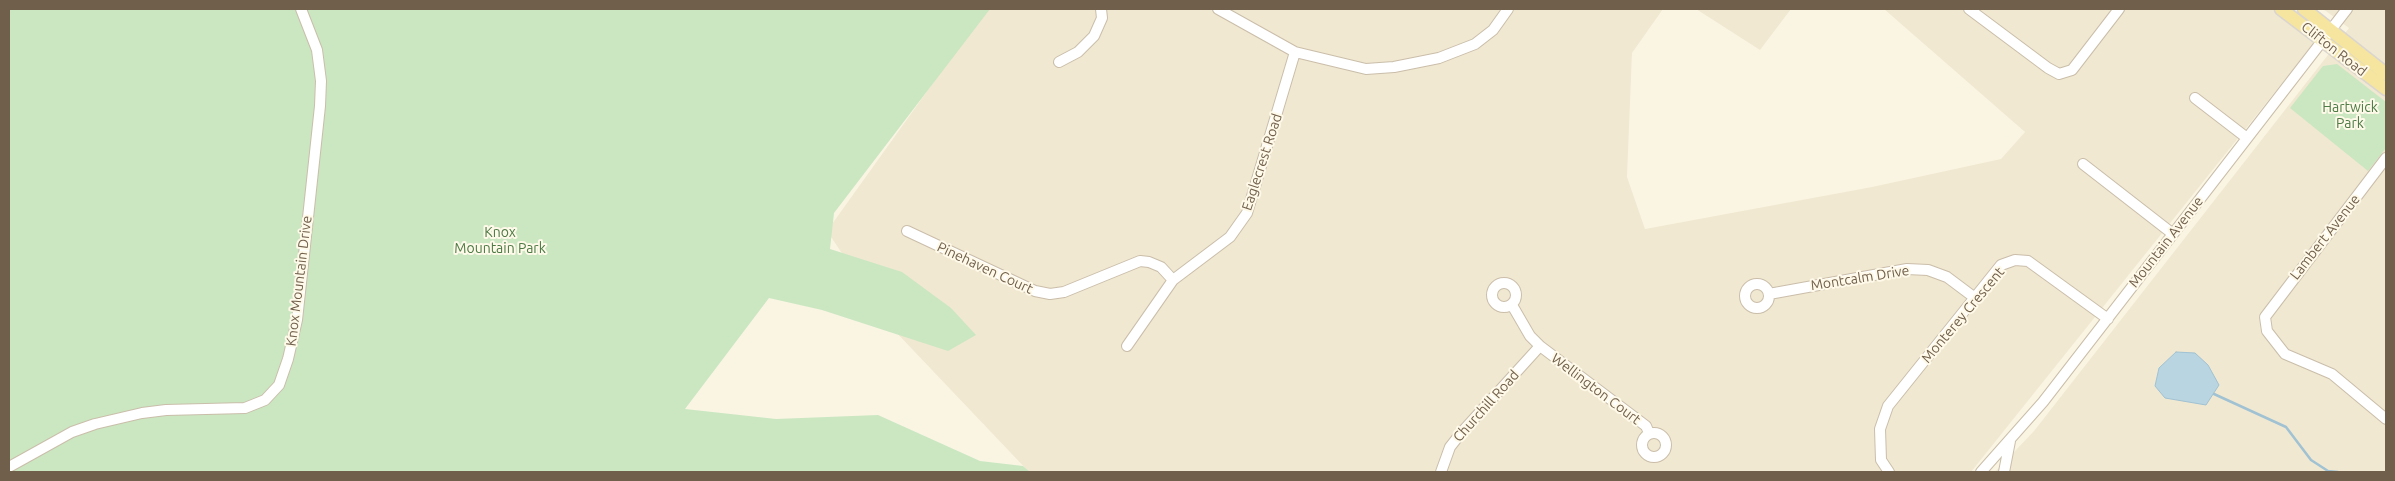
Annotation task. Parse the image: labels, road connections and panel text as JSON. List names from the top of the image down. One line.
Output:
{"streets":{"main road":["Clifton Road"],"street":["Eaglecrest Road","Lambert Avenue","Mountain Avenue","Pinehaven Court","Montcalm Drive","Knox Mountain Drive","Monterey Crescent","Wellington Court","Churchill Road"]},"crossings":[["Clifton Road","Mountain Avenue"],["Eaglecrest Road","Pinehaven Court"],["Mountain Avenue","Monterey Crescent"],["Montcalm Drive","Monterey Crescent"],["Wellington Court","Churchill Road"]],"parks":["Hartwick Park","Knox Mountain Park"]}
